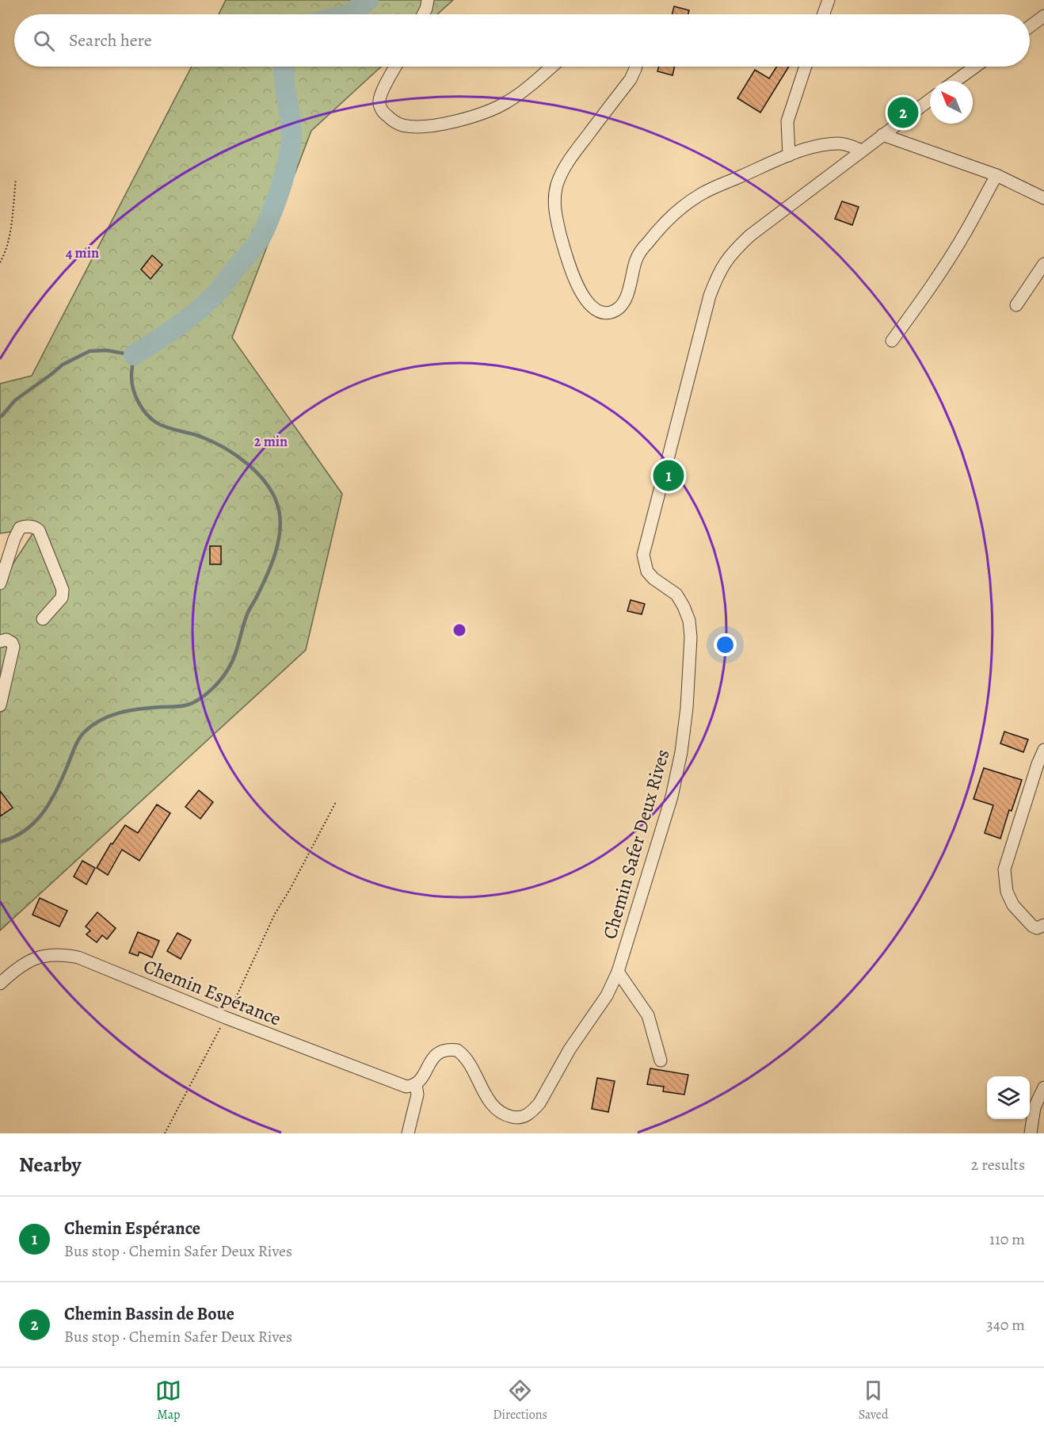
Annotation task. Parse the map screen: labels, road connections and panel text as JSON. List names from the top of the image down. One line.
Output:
{"streets":{"street":["Chemin Safer Deux Rives","Chemin Espérance"]},"crossings":[["Chemin Safer Deux Rives","Chemin Espérance"]],"north":"top left","page":{"search":"Search here","pins":["2","1"],"heading":["Nearby","2 results"],"list":[{"mark":"1","name":"Chemin Espérance","note":"Bus stop · Chemin Safer Deux Rives","value":"110 m"},{"mark":"2","name":"Chemin Bassin de Boue","note":"Bus stop · Chemin Safer Deux Rives","value":"340 m"}],"nav":["Map","Directions","Saved"]},"rings":["4 min","2 min"]}
